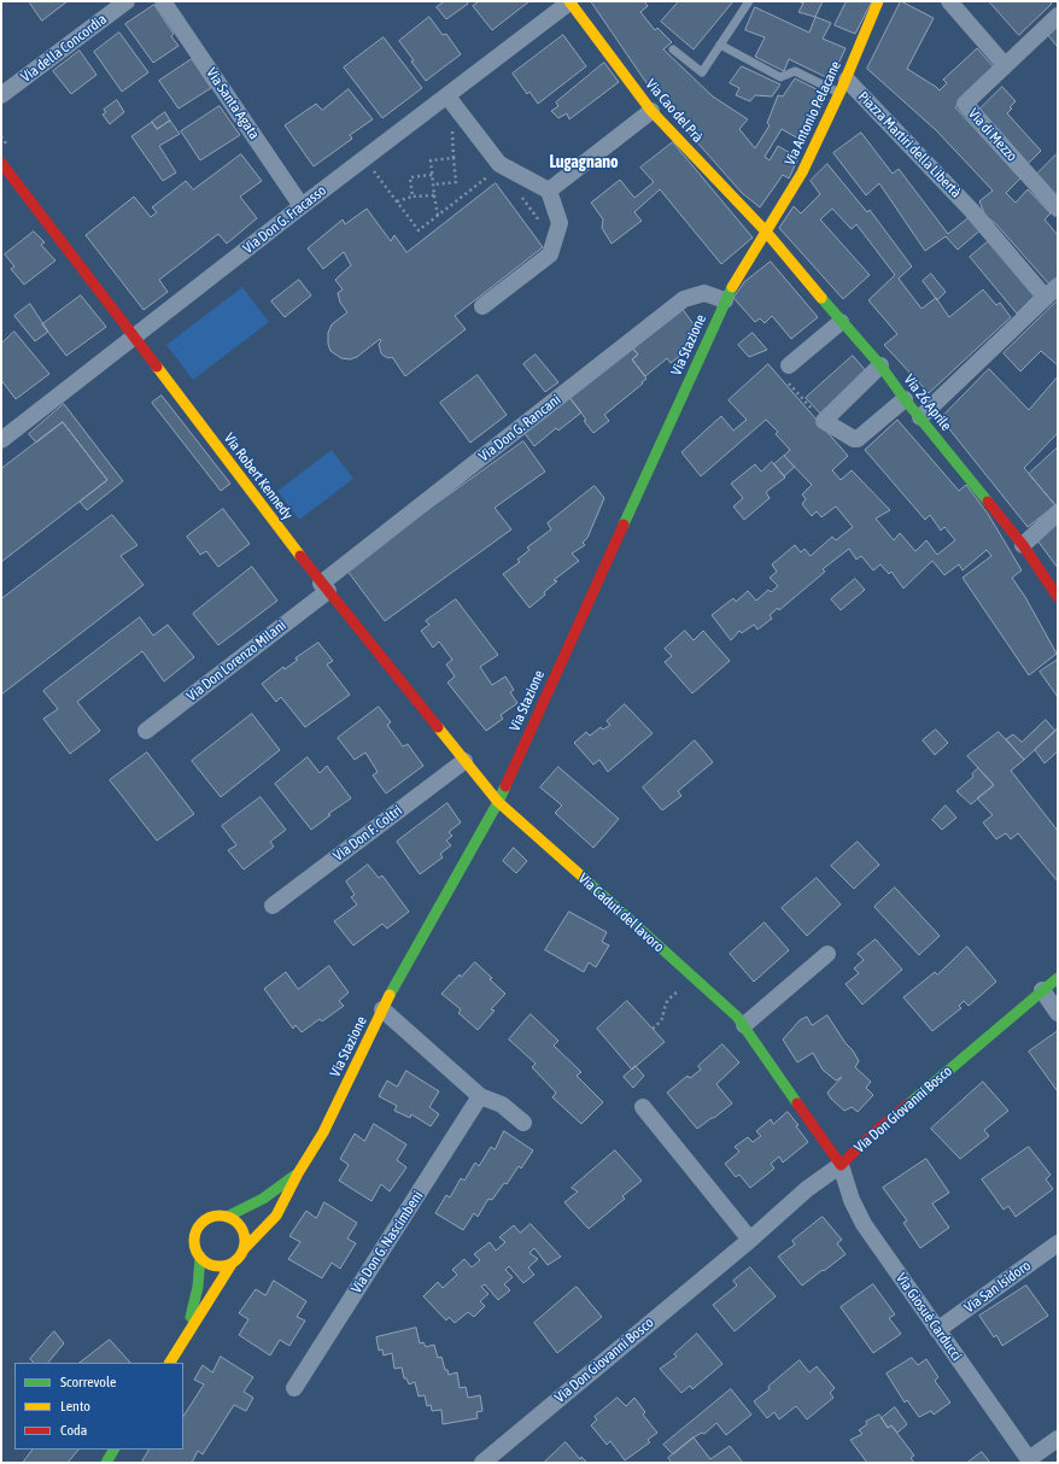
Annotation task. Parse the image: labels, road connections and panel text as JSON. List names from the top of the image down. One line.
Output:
{"streets":{"main road":["Via Cao del Prà","Via Antonio Pelacane","Via Stazione","Via 26 Aprile","Via Robert Kennedy","Via Caduti del lavoro","Via Don Giovanni Bosco"],"street":["Via della Concordia","Via Santa Agata","Via di Mezzo","Piazza Martiri della Libertà","Via Don G. Fracasso","Via Don G. Rancani","Via Don Lorenzo Milani","Via Don F. Coltri","Via Don G. Nascimbeni","Via San Isidoro","Via Giosuè Carducci"]},"crossings":[["Via Santa Agata","Via Don G. Fracasso"],["Via Cao del Prà","Via Antonio Pelacane"],["Via Cao del Prà","Via Don G. Fracasso"],["Via Cao del Prà","Via Stazione"],["Via Cao del Prà","Via 26 Aprile"],["Via Antonio Pelacane","Piazza Martiri della Libertà"],["Via Antonio Pelacane","Via Stazione"],["Via Antonio Pelacane","Via 26 Aprile"],["Via Don G. Fracasso","Via Robert Kennedy"],["Via Stazione","Via 26 Aprile"],["Via Stazione","Via Don G. Rancani"],["Via Stazione","Via Robert Kennedy"],["Via Stazione","Via Caduti del lavoro"],["Via Don G. Rancani","Via Robert Kennedy"],["Via Don G. Rancani","Via Don Lorenzo Milani"],["Via Robert Kennedy","Via Don Lorenzo Milani"],["Via Robert Kennedy","Via Don F. Coltri"],["Via Robert Kennedy","Via Caduti del lavoro"],["Via Caduti del lavoro","Via Don Giovanni Bosco"],["Via Caduti del lavoro","Via Giosuè Carducci"],["Via Don Giovanni Bosco","Via Giosuè Carducci"],["Via San Isidoro","Via Giosuè Carducci"]],"districts":["Lugagnano"],"legend":["Scorrevole","Lento","Coda"]}
